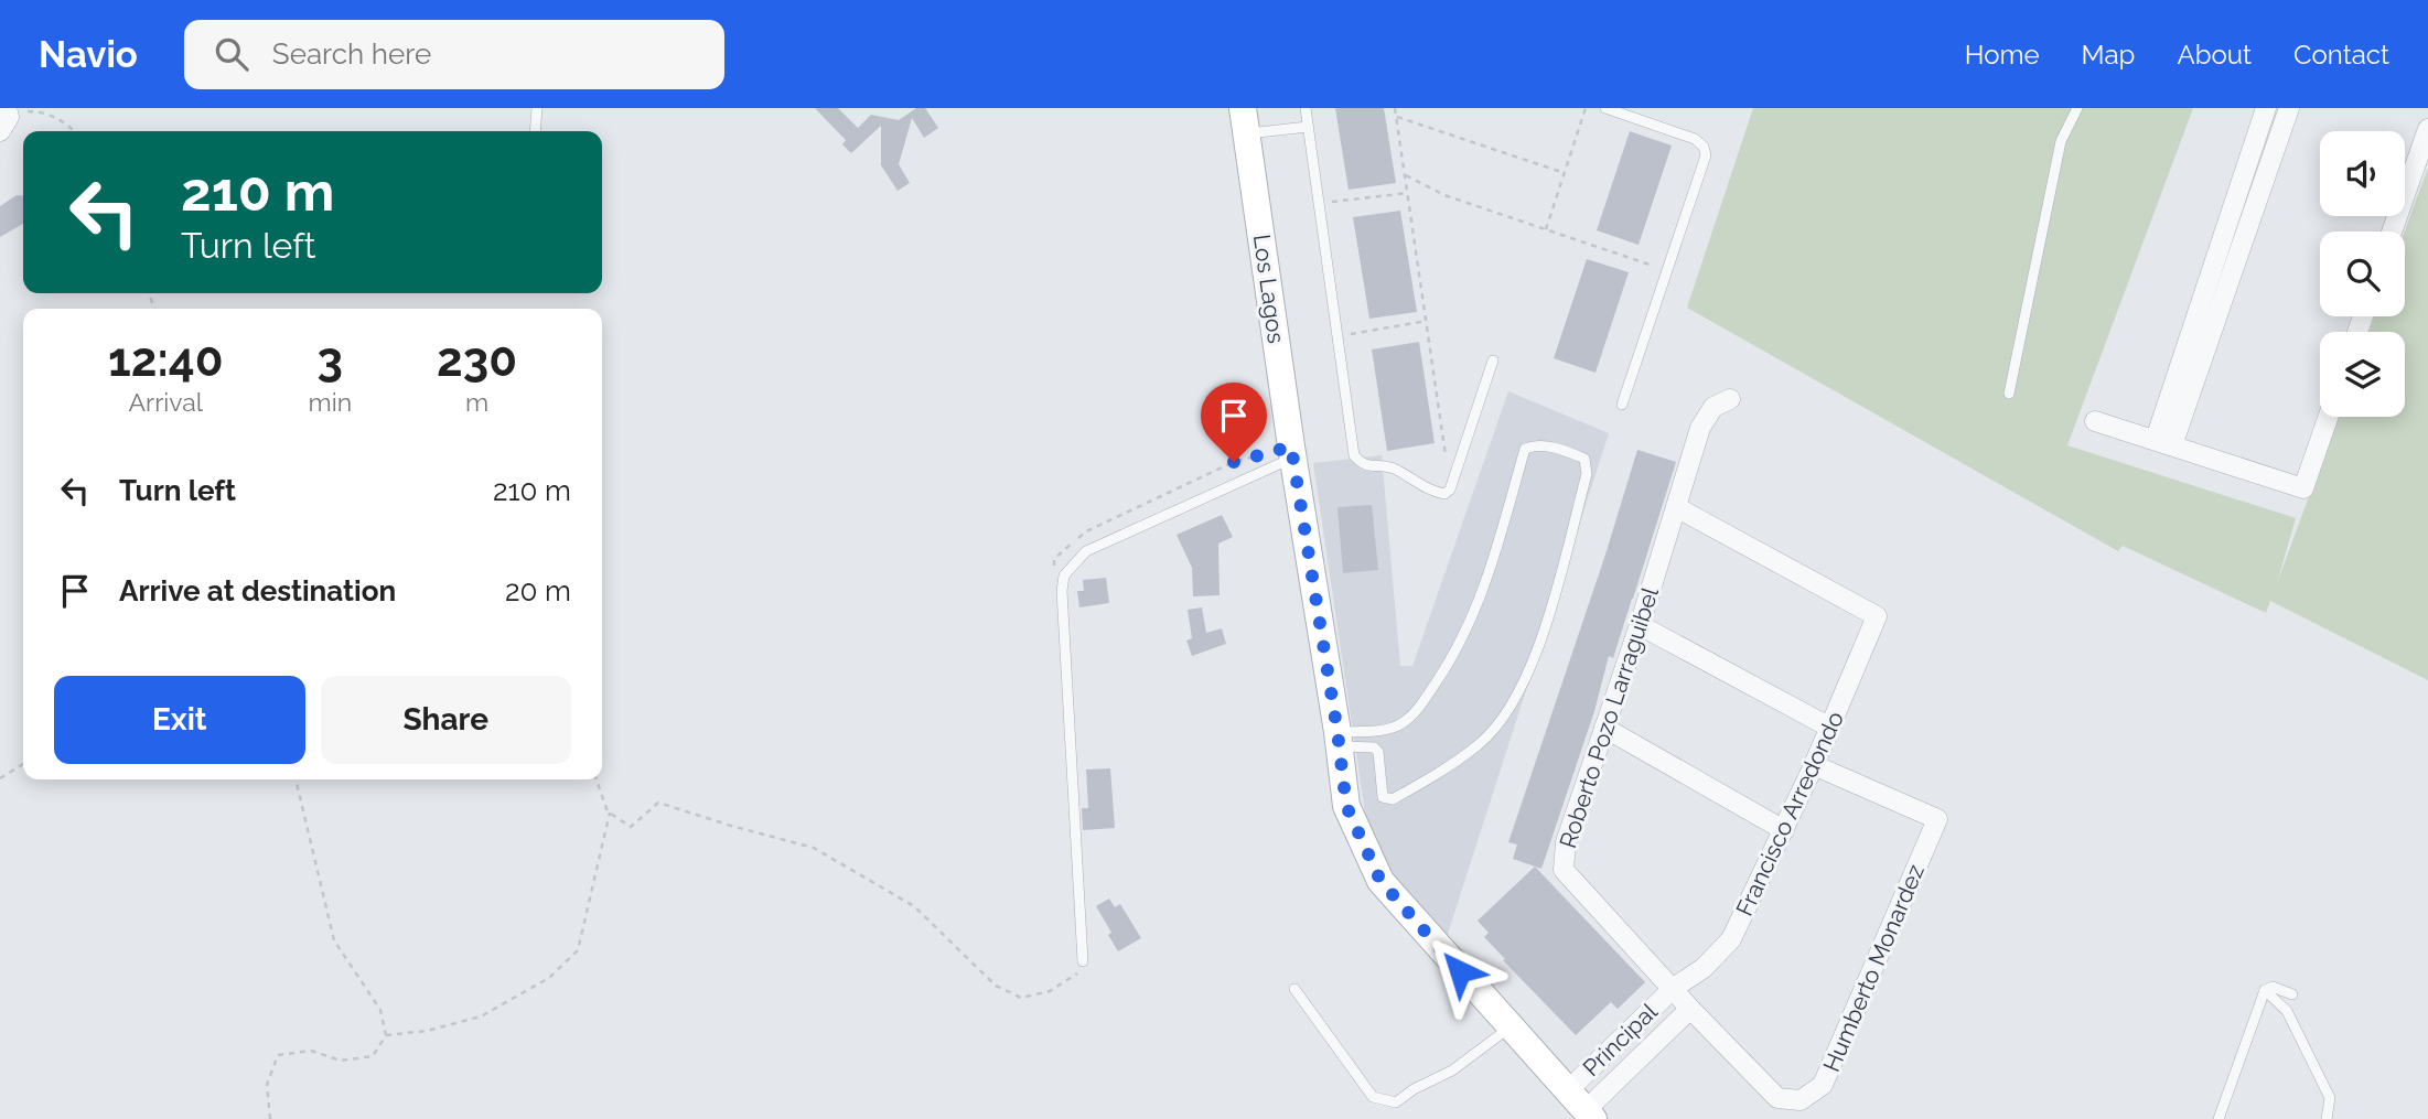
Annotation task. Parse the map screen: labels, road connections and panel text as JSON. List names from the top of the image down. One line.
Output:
{"streets":{"main road":["Los Lagos"],"street":["Roberto Pozo Larraguibel","Francisco Arredondo","Humberto Monardez","Principal"]},"crossings":[["Los Lagos","Principal"],["Roberto Pozo Larraguibel","Francisco Arredondo"],["Roberto Pozo Larraguibel","Humberto Monardez"],["Roberto Pozo Larraguibel","Principal"],["Francisco Arredondo","Humberto Monardez"],["Francisco Arredondo","Principal"],["Humberto Monardez","Principal"]],"page":{"header":"Navio","search":"Search here","nav":["Home","Map","About","Contact"],"turn":["210 m","Turn left"],"eta":["12:40","Arrival","3","min","230","m"],"list":[{"name":"Turn left","value":"210 m"},{"name":"Arrive at destination","value":"20 m"}],"buttons":["Exit","Share"]}}
